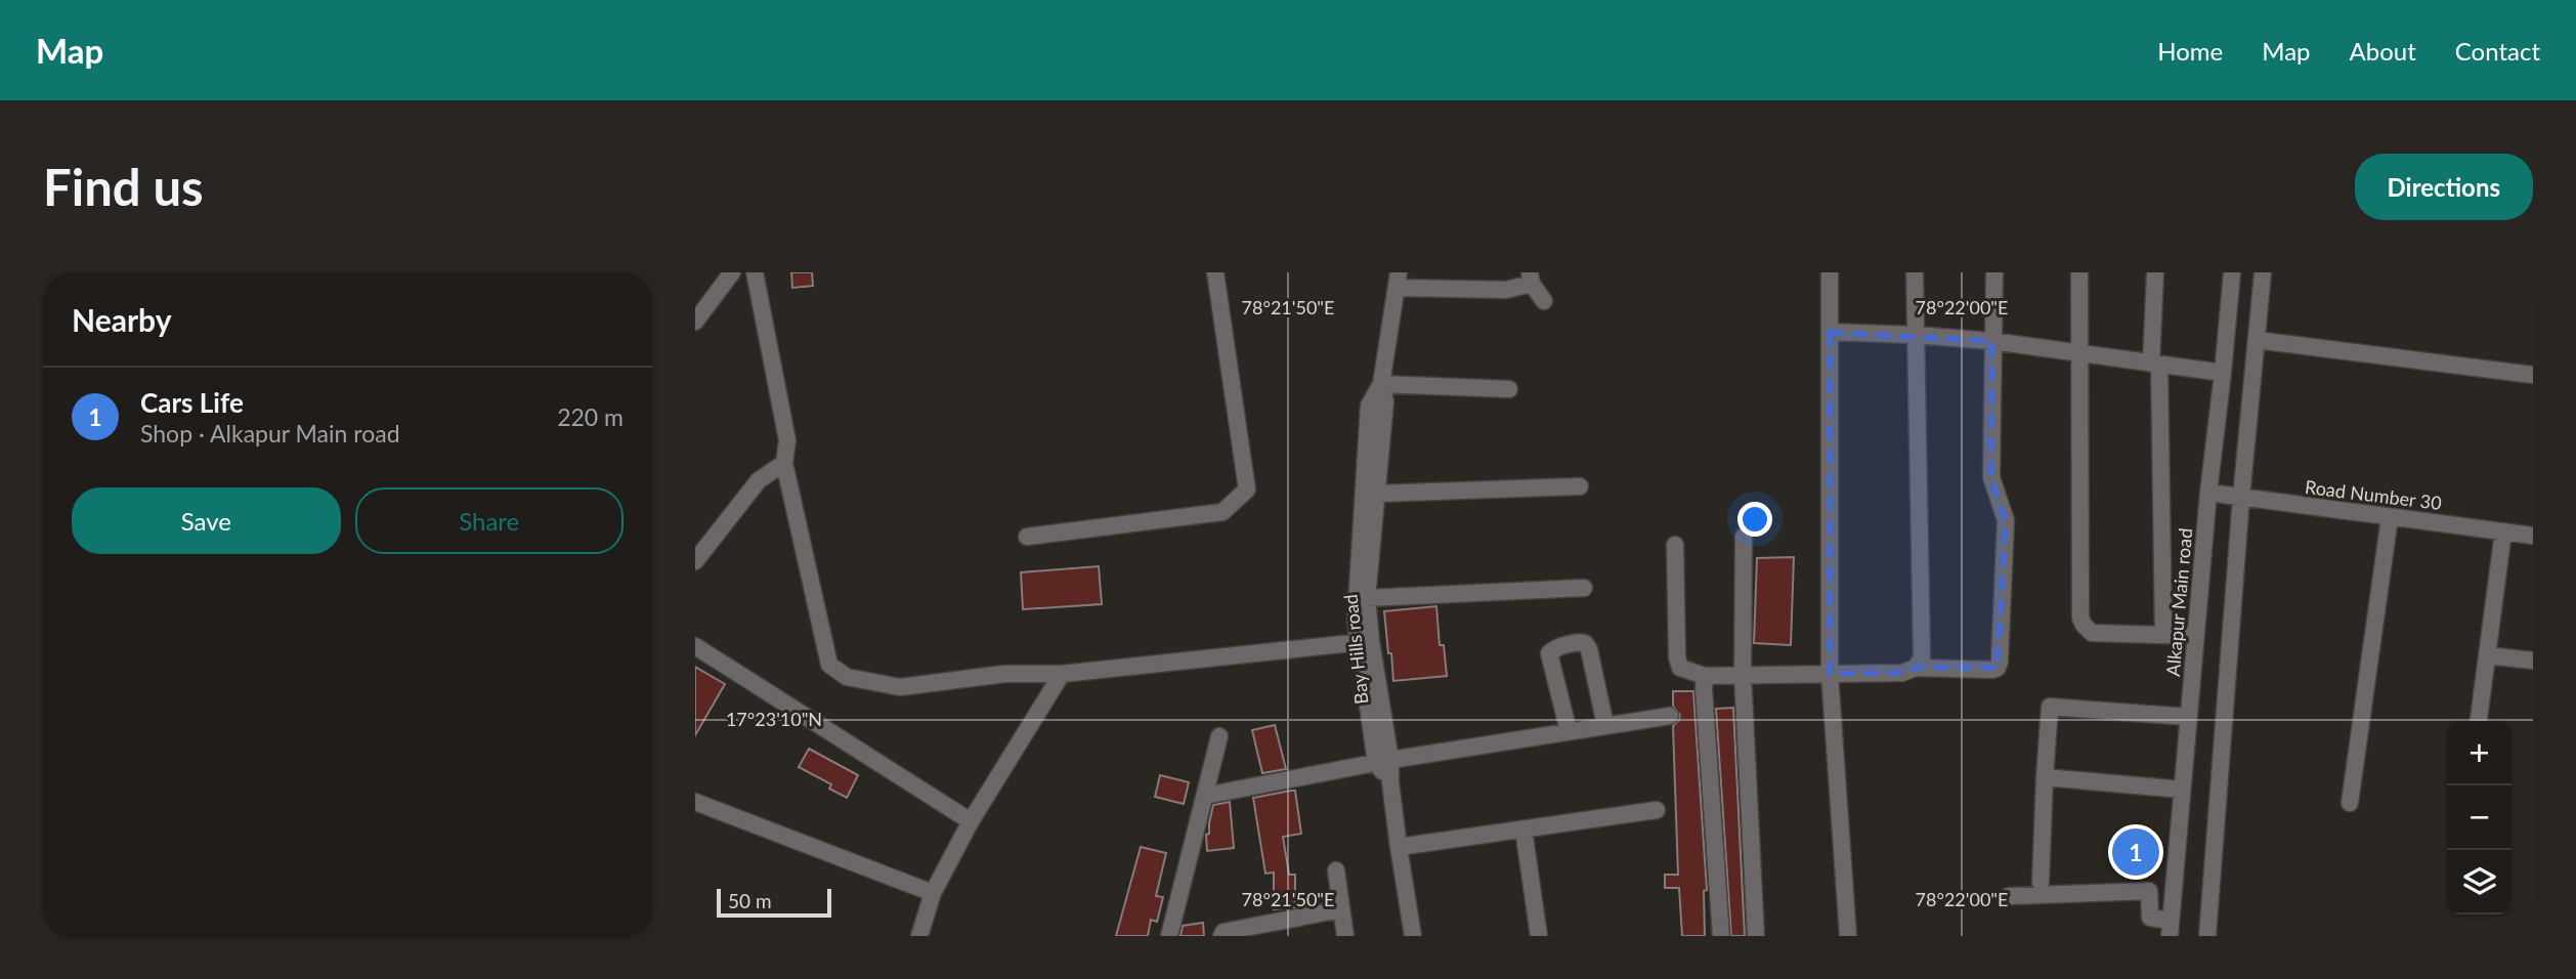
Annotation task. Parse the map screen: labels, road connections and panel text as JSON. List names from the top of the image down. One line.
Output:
{"streets":{"street":["Road Number 30","Alkapur Main road","Bay Hills road"]},"crossings":[["Road Number 30","Alkapur Main road"]],"scale_bar":"50 m","page":{"header":"Map","nav":["Home","Map","About","Contact"],"buttons":["Directions",["Save","Share"]],"title":"Find us","heading":"Nearby","list":[{"mark":"1","name":"Cars Life","note":"Shop · Alkapur Main road","value":"220 m"}],"map_buttons":["+","−"],"pins":"1","scale":"50 m"},"coordinates":["78°21'50\"E","78°22'00\"E","17°23'10\"N"]}
